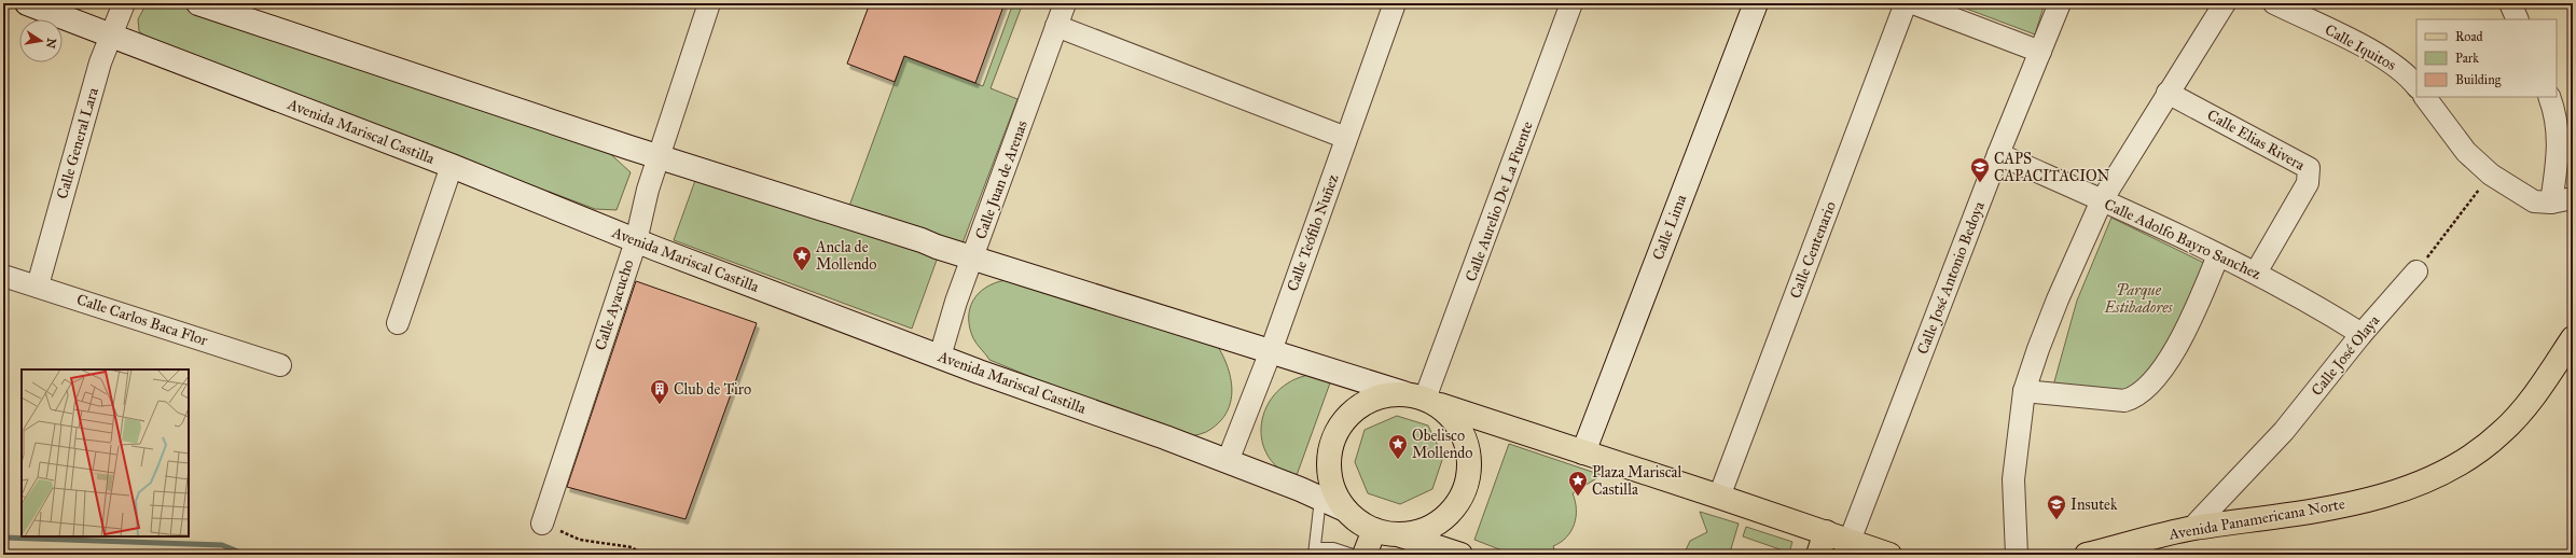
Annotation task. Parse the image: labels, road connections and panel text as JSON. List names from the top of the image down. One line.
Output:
{"streets":{"main road":["Avenida Panamericana Norte"],"street":["Calle Iquitos","Avenida Mariscal Castilla","Calle Elias Rivera","Calle General Lara","Calle Juan de Arenas","Calle Aurelio De La Fuente","Calle Lima","Calle Teófilo Nuñez","Calle Adolfo Bayro Sanchez","Calle Centenario","Calle José Antonio Bedoya","Calle Ayacucho","Calle Carlos Baca Flor","Calle José Olaya"]},"crossings":[["Avenida Mariscal Castilla","Calle General Lara"],["Avenida Mariscal Castilla","Calle Juan de Arenas"],["Avenida Mariscal Castilla","Calle Aurelio De La Fuente"],["Avenida Mariscal Castilla","Calle Teófilo Nuñez"],["Avenida Mariscal Castilla","Calle Ayacucho"],["Calle Elias Rivera","Calle Adolfo Bayro Sanchez"],["Calle General Lara","Calle Carlos Baca Flor"],["Calle Adolfo Bayro Sanchez","Calle José Antonio Bedoya"],["Calle Adolfo Bayro Sanchez","Calle José Olaya"],["Calle José Olaya","Avenida Panamericana Norte"]],"parks":["Parque Estibadores"],"places":{"school or university":["CAPS CAPACITACION","Insutek"],"place":["Ancla de Mollendo","Obelisco Mollendo","Plaza Mariscal Castilla"],"building":["Club de Tiro"]},"legend":["Road","Park","Building"],"north":"right"}
